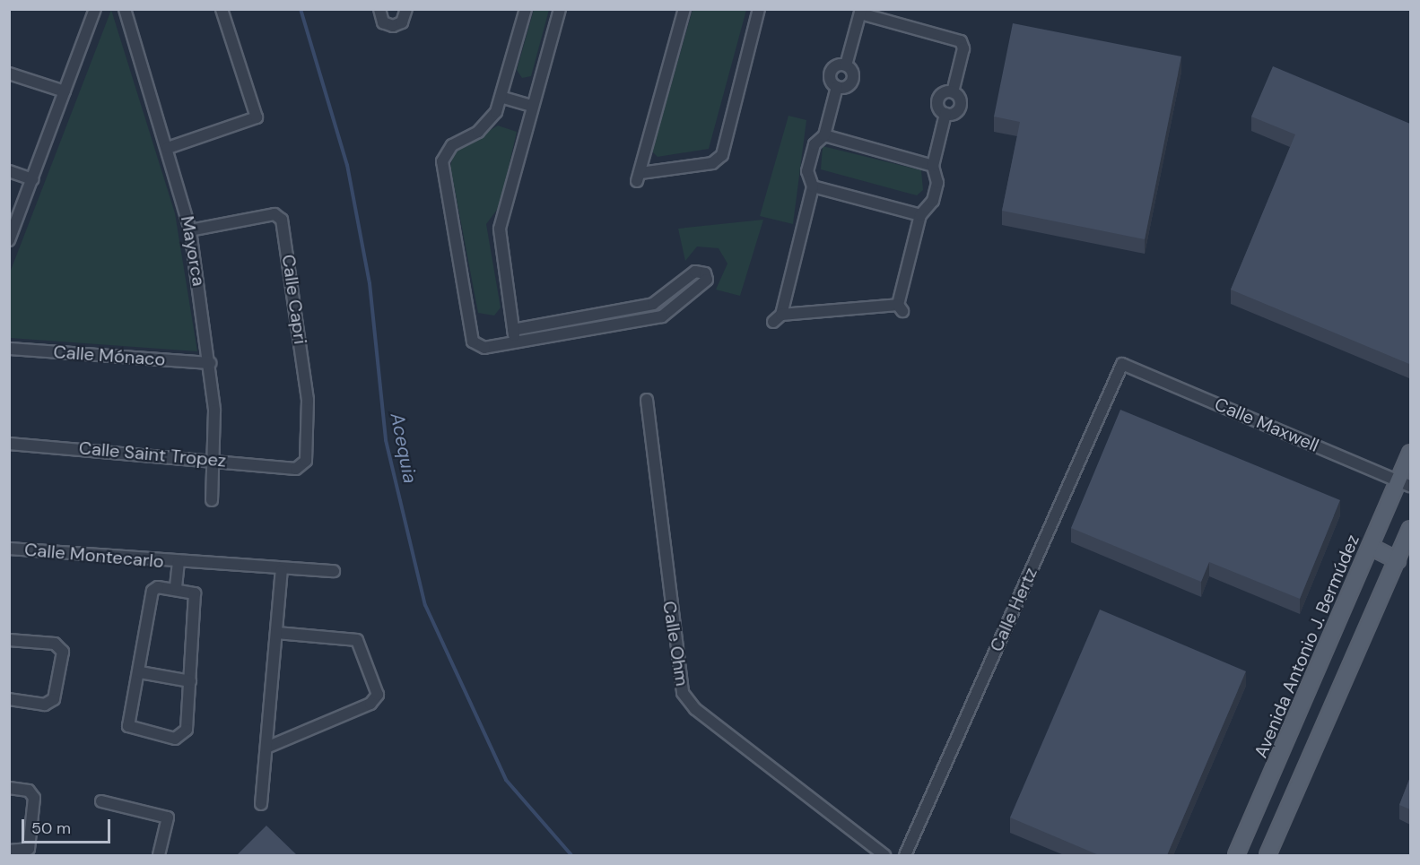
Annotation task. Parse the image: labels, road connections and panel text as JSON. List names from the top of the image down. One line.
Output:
{"streets":{"main road":["Avenida Antonio J. Bermúdez"],"street":["Mayorca","Calle Capri","Calle Mónaco","Calle Maxwell","Calle Saint Tropez","Calle Montecarlo","Calle Hertz","Calle Ohm"]},"crossings":[["Mayorca","Calle Capri"],["Mayorca","Calle Mónaco"],["Mayorca","Calle Saint Tropez"],["Calle Capri","Calle Saint Tropez"],["Calle Maxwell","Calle Hertz"],["Calle Maxwell","Avenida Antonio J. Bermúdez"]],"water":["Acequia"],"scale_bar":"50 m"}
